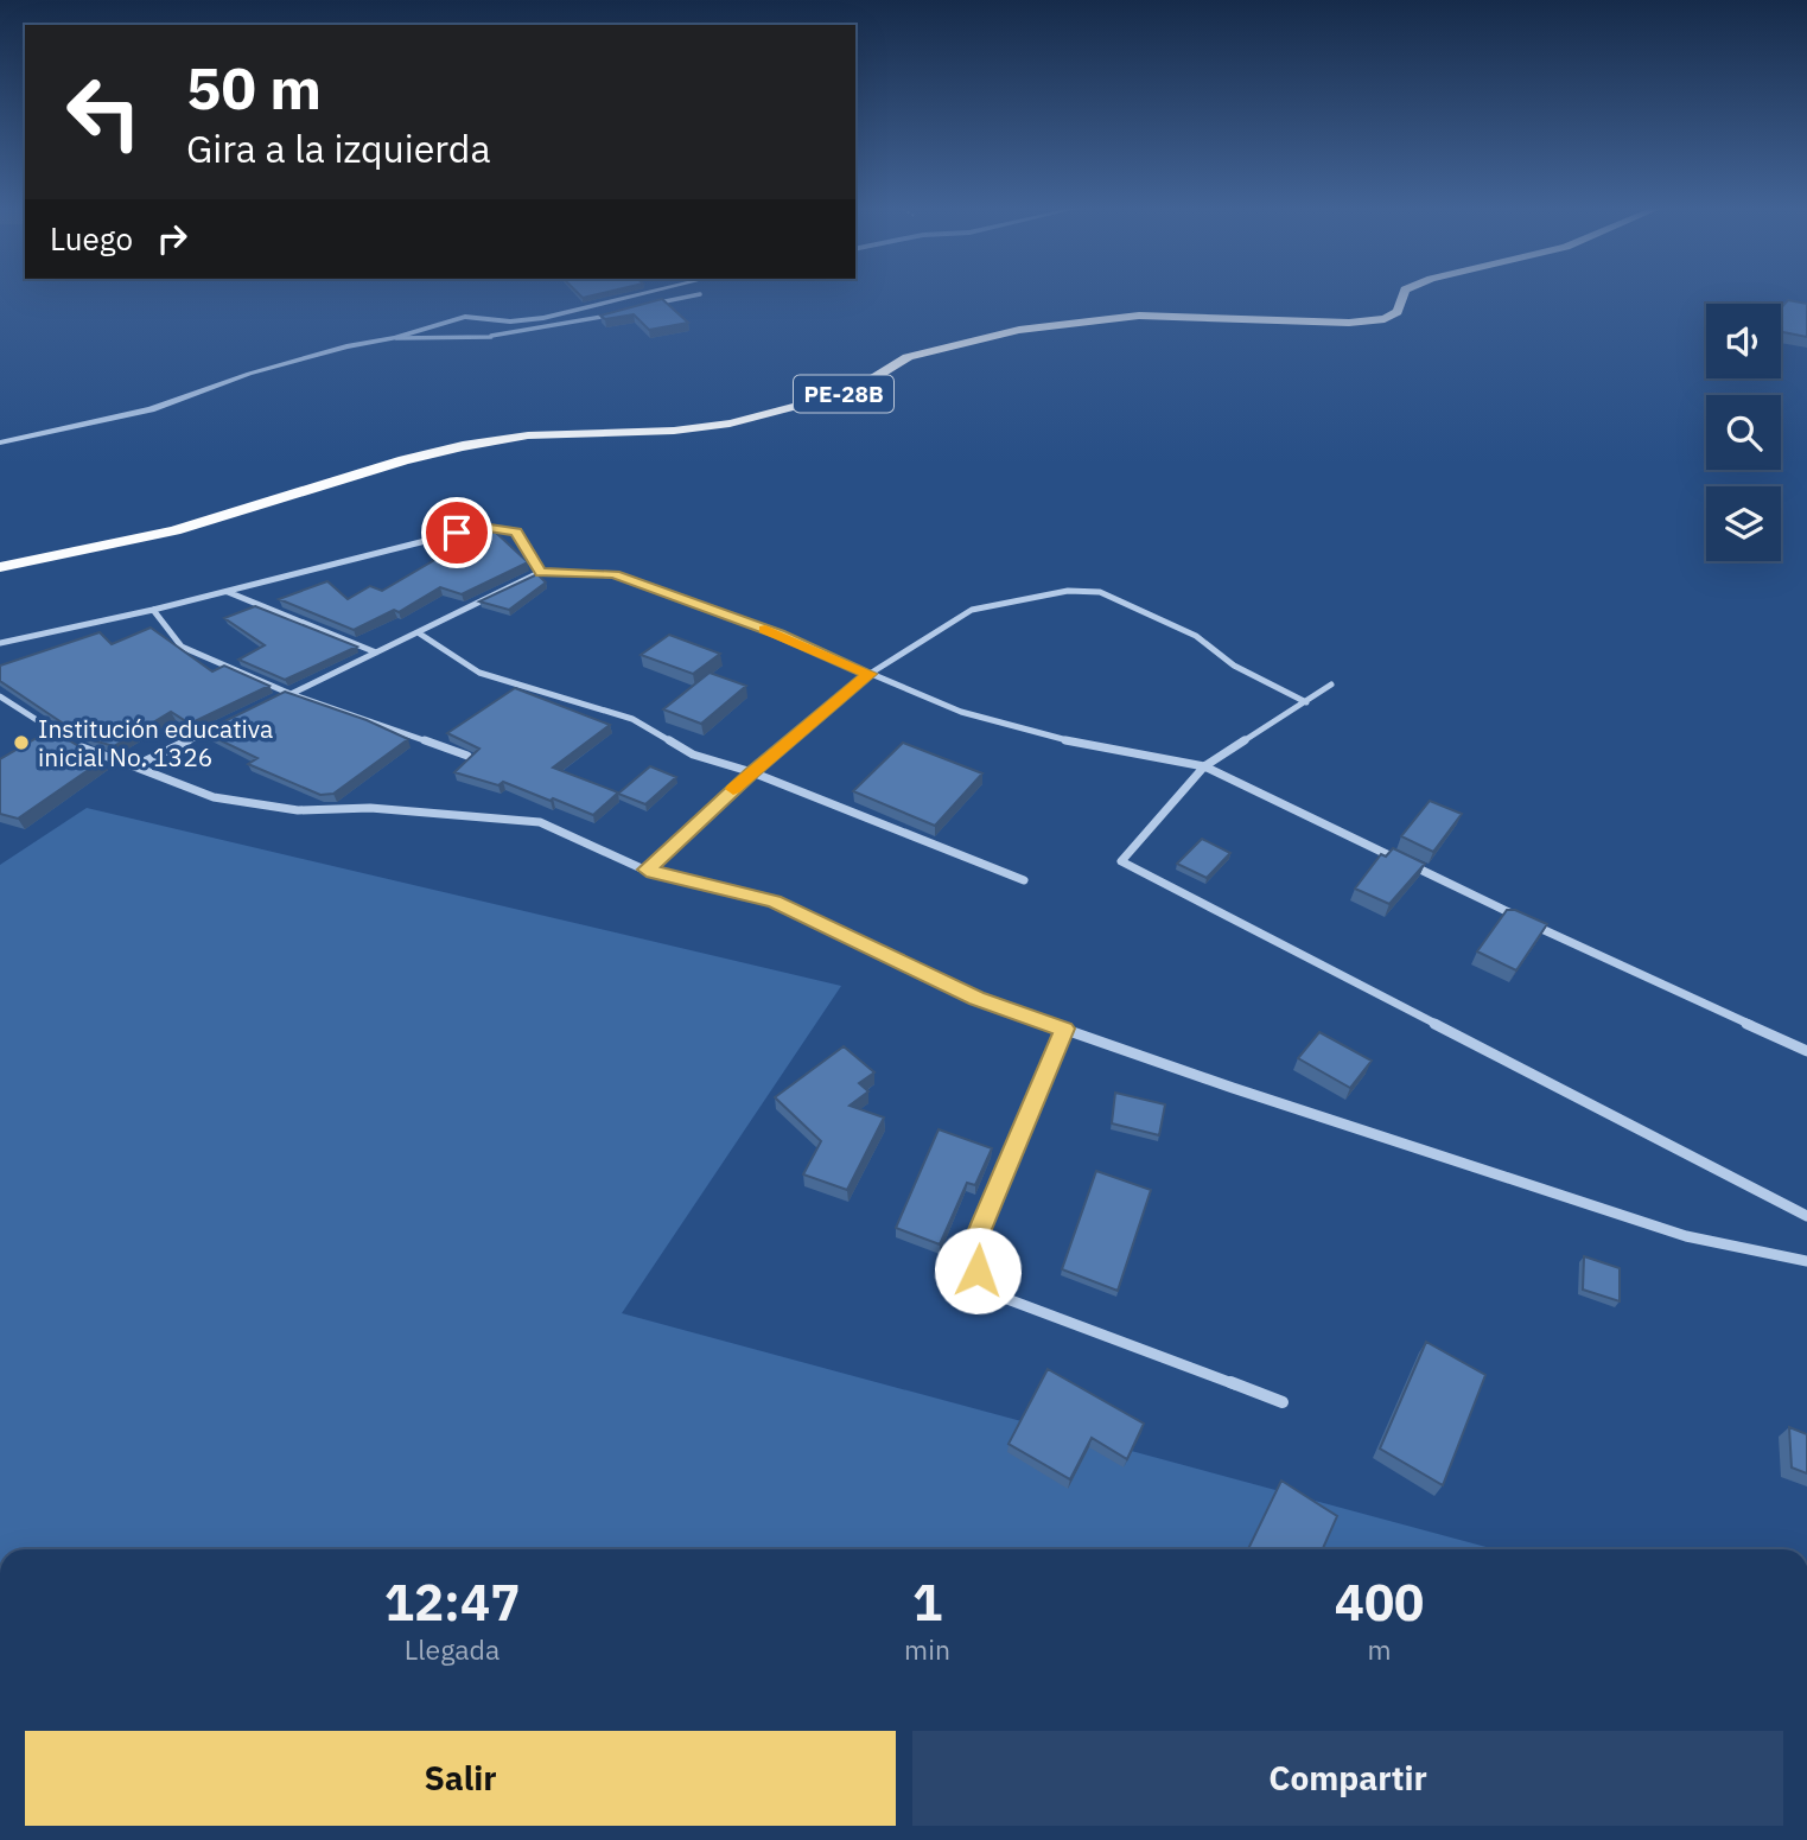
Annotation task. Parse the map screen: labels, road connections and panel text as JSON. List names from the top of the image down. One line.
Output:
{"streets":{"highway":["PE-28B"]},"places":["Institución educativa inicial No. 1326"],"page":{"turn":["50 m","Gira a la izquierda"],"then":"Luego","eta":["12:47","Llegada","1","min","400","m"],"buttons":["Salir","Compartir"]}}
